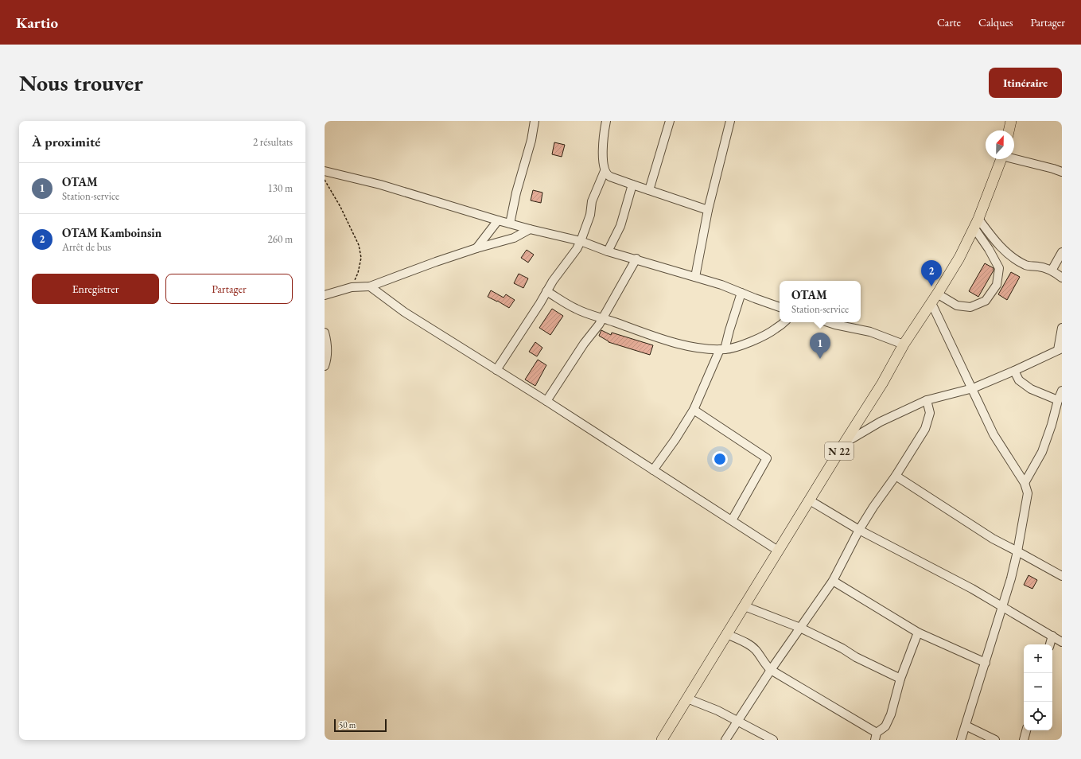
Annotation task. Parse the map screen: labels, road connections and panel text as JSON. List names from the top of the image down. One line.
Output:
{"streets":{"main road":["N 22"]},"scale_bar":"50 m","north":"top","page":{"header":"Kartio","nav":["Carte","Calques","Partager"],"buttons":["Itinéraire",["Enregistrer","Partager"]],"title":"Nous trouver","heading":["À proximité","2 résultats"],"list":[{"mark":"1","name":"OTAM","note":"Station-service","value":"130 m"},{"mark":"2","name":"OTAM Kamboinsin","note":"Arrêt de bus","value":"260 m"}],"pins":["2","1"],"popup":["OTAM","Station-service"],"map_buttons":["+","−"],"scale":"50 m"}}
